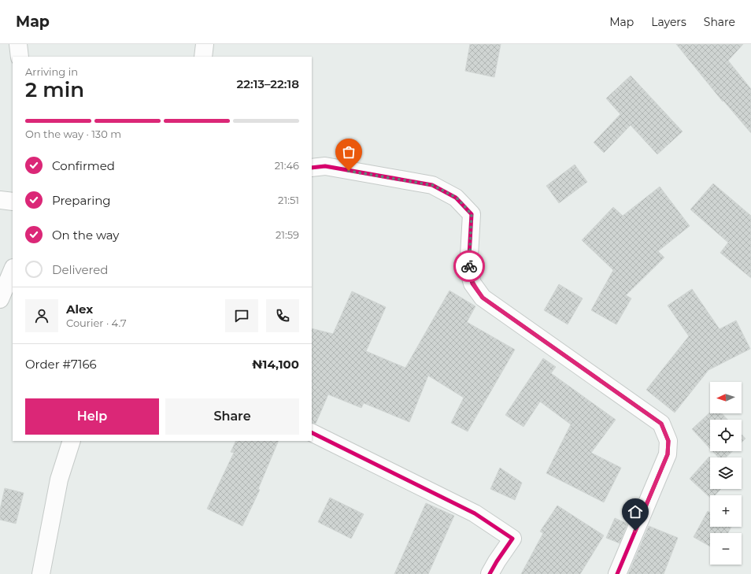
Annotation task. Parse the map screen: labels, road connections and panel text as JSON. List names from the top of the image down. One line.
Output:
{"north":"left","page":{"header":"Map","nav":["Map","Layers","Share"],"heading":["2 min","Arriving in","22:13–22:18"],"panel":["Alex","Courier · 4.7","Order #7166","₦14,100"],"bar":"On the way · 130 m","list":[["Confirmed","21:46"],["Preparing","21:51"],["On the way","21:59"],"Delivered"],"map_buttons":["+","−"],"buttons":["Help","Share"]}}
